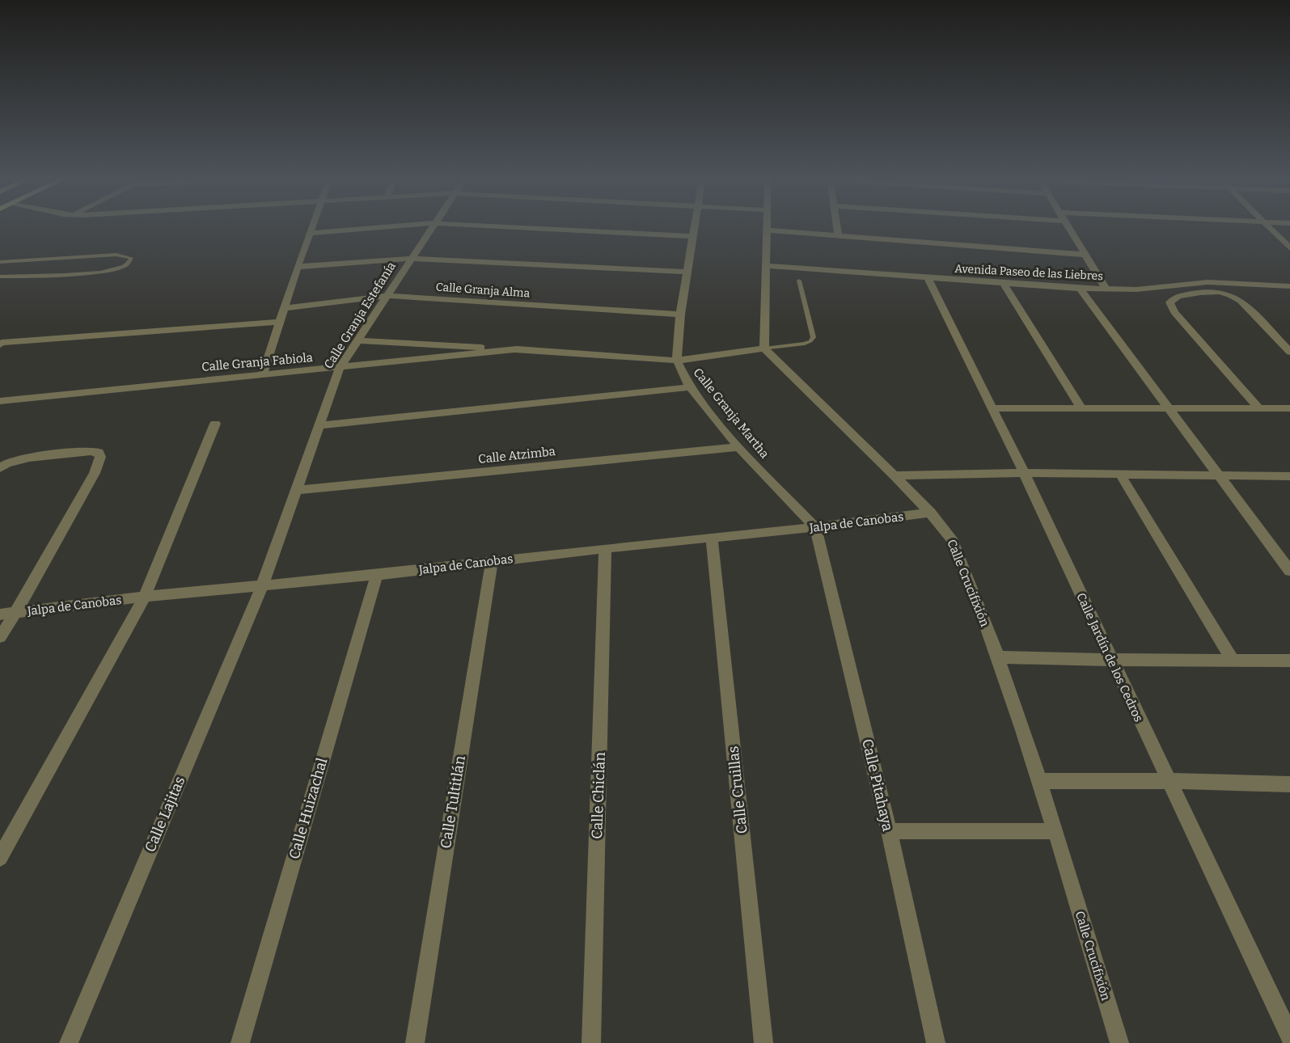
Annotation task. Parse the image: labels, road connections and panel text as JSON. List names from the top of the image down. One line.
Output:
{"streets":{"street":["Avenida Paseo de las Liebres","Calle Granja Alma","Calle Granja Estefanía","Calle Granja Fabiola","Calle Granja Martha","Calle Atzimba","Jalpa de Canobas","Calle Crucifixión","Calle Jardín de los Cedros","Calle Pitahaya","Calle Cruillas","Calle Chiclán","Calle Tultitlán","Calle Huizachal","Calle Lajitas"]},"crossings":[["Avenida Paseo de las Liebres","Calle Jardín de los Cedros"],["Calle Granja Alma","Calle Granja Estefanía"],["Calle Granja Alma","Calle Granja Martha"],["Calle Granja Estefanía","Calle Granja Fabiola"],["Calle Granja Estefanía","Calle Atzimba"],["Calle Granja Estefanía","Jalpa de Canobas"],["Calle Granja Estefanía","Calle Lajitas"],["Calle Granja Fabiola","Calle Granja Martha"],["Calle Granja Fabiola","Calle Crucifixión"],["Calle Granja Martha","Calle Atzimba"],["Calle Granja Martha","Jalpa de Canobas"],["Calle Granja Martha","Calle Pitahaya"],["Jalpa de Canobas","Calle Crucifixión"],["Jalpa de Canobas","Calle Pitahaya"],["Jalpa de Canobas","Calle Cruillas"],["Jalpa de Canobas","Calle Chiclán"],["Jalpa de Canobas","Calle Tultitlán"],["Jalpa de Canobas","Calle Huizachal"],["Jalpa de Canobas","Calle Lajitas"]]}
